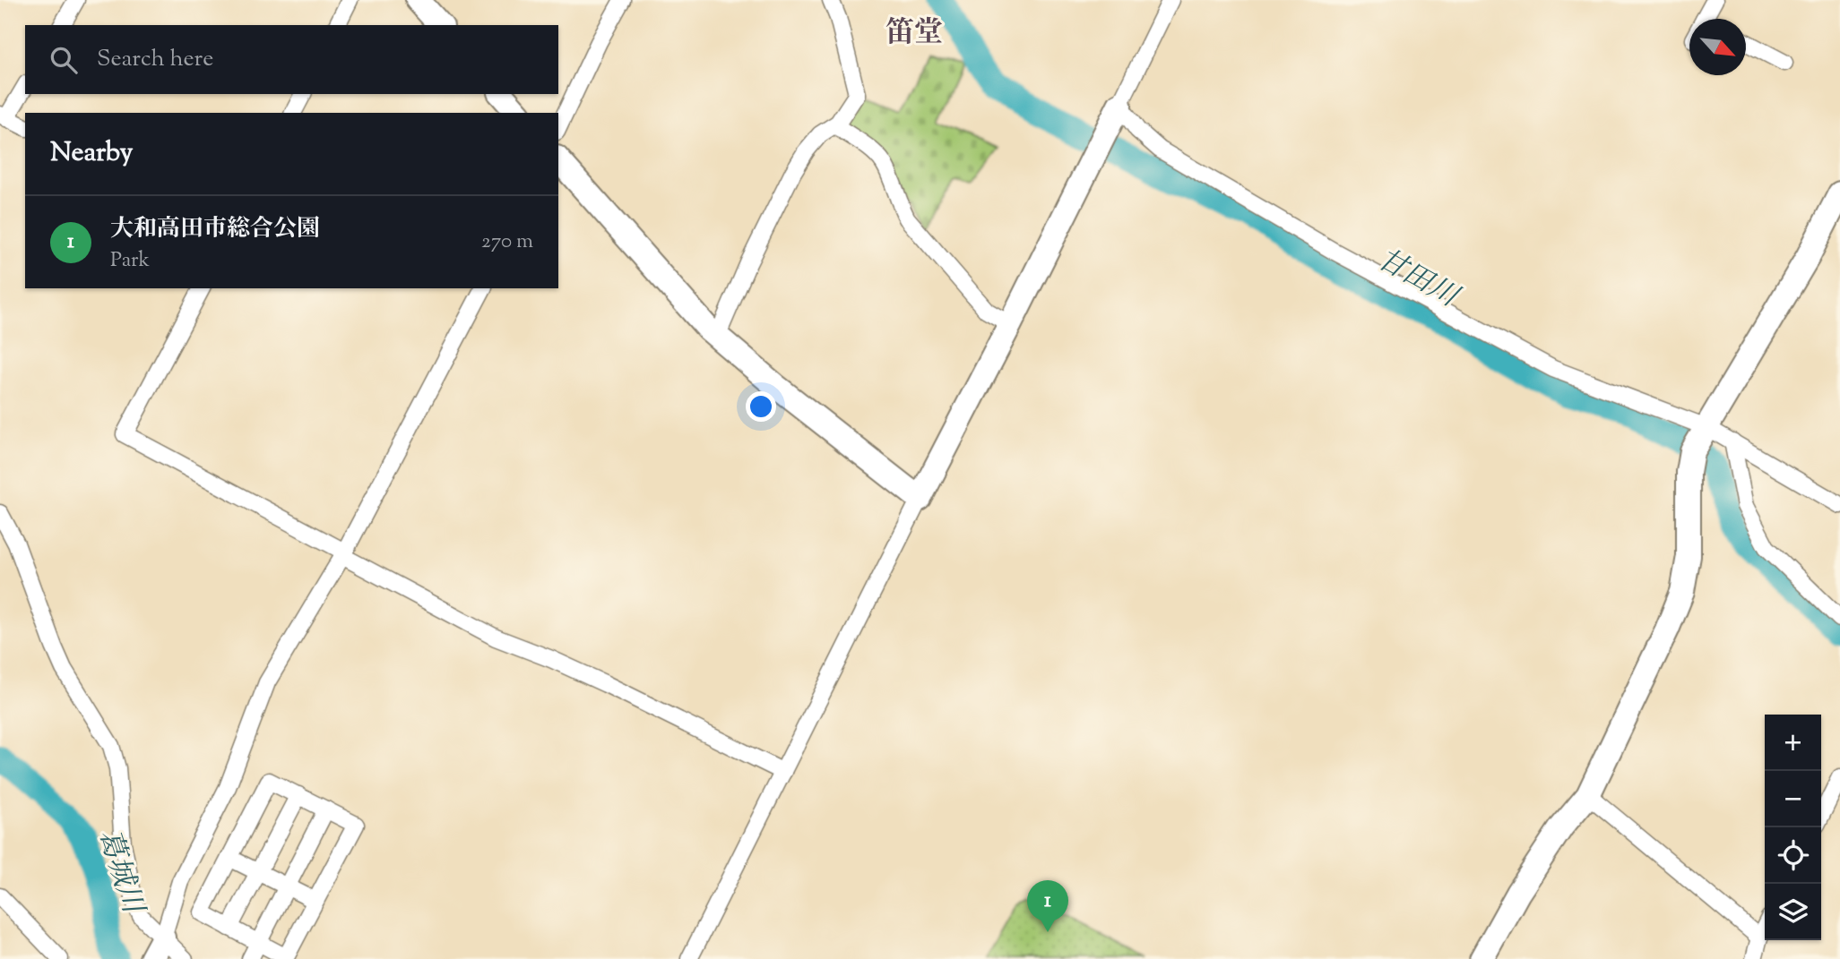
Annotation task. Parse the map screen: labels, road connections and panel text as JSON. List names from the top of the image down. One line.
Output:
{"districts":["笛堂"],"water":["甘田川","葛城川"],"north":"bottom right","page":{"search":"Search here","heading":"Nearby","list":[{"mark":"1","name":"大和高田市総合公園","note":"Park","value":"270 m"}],"map_buttons":["+","−"],"pins":"1"}}
